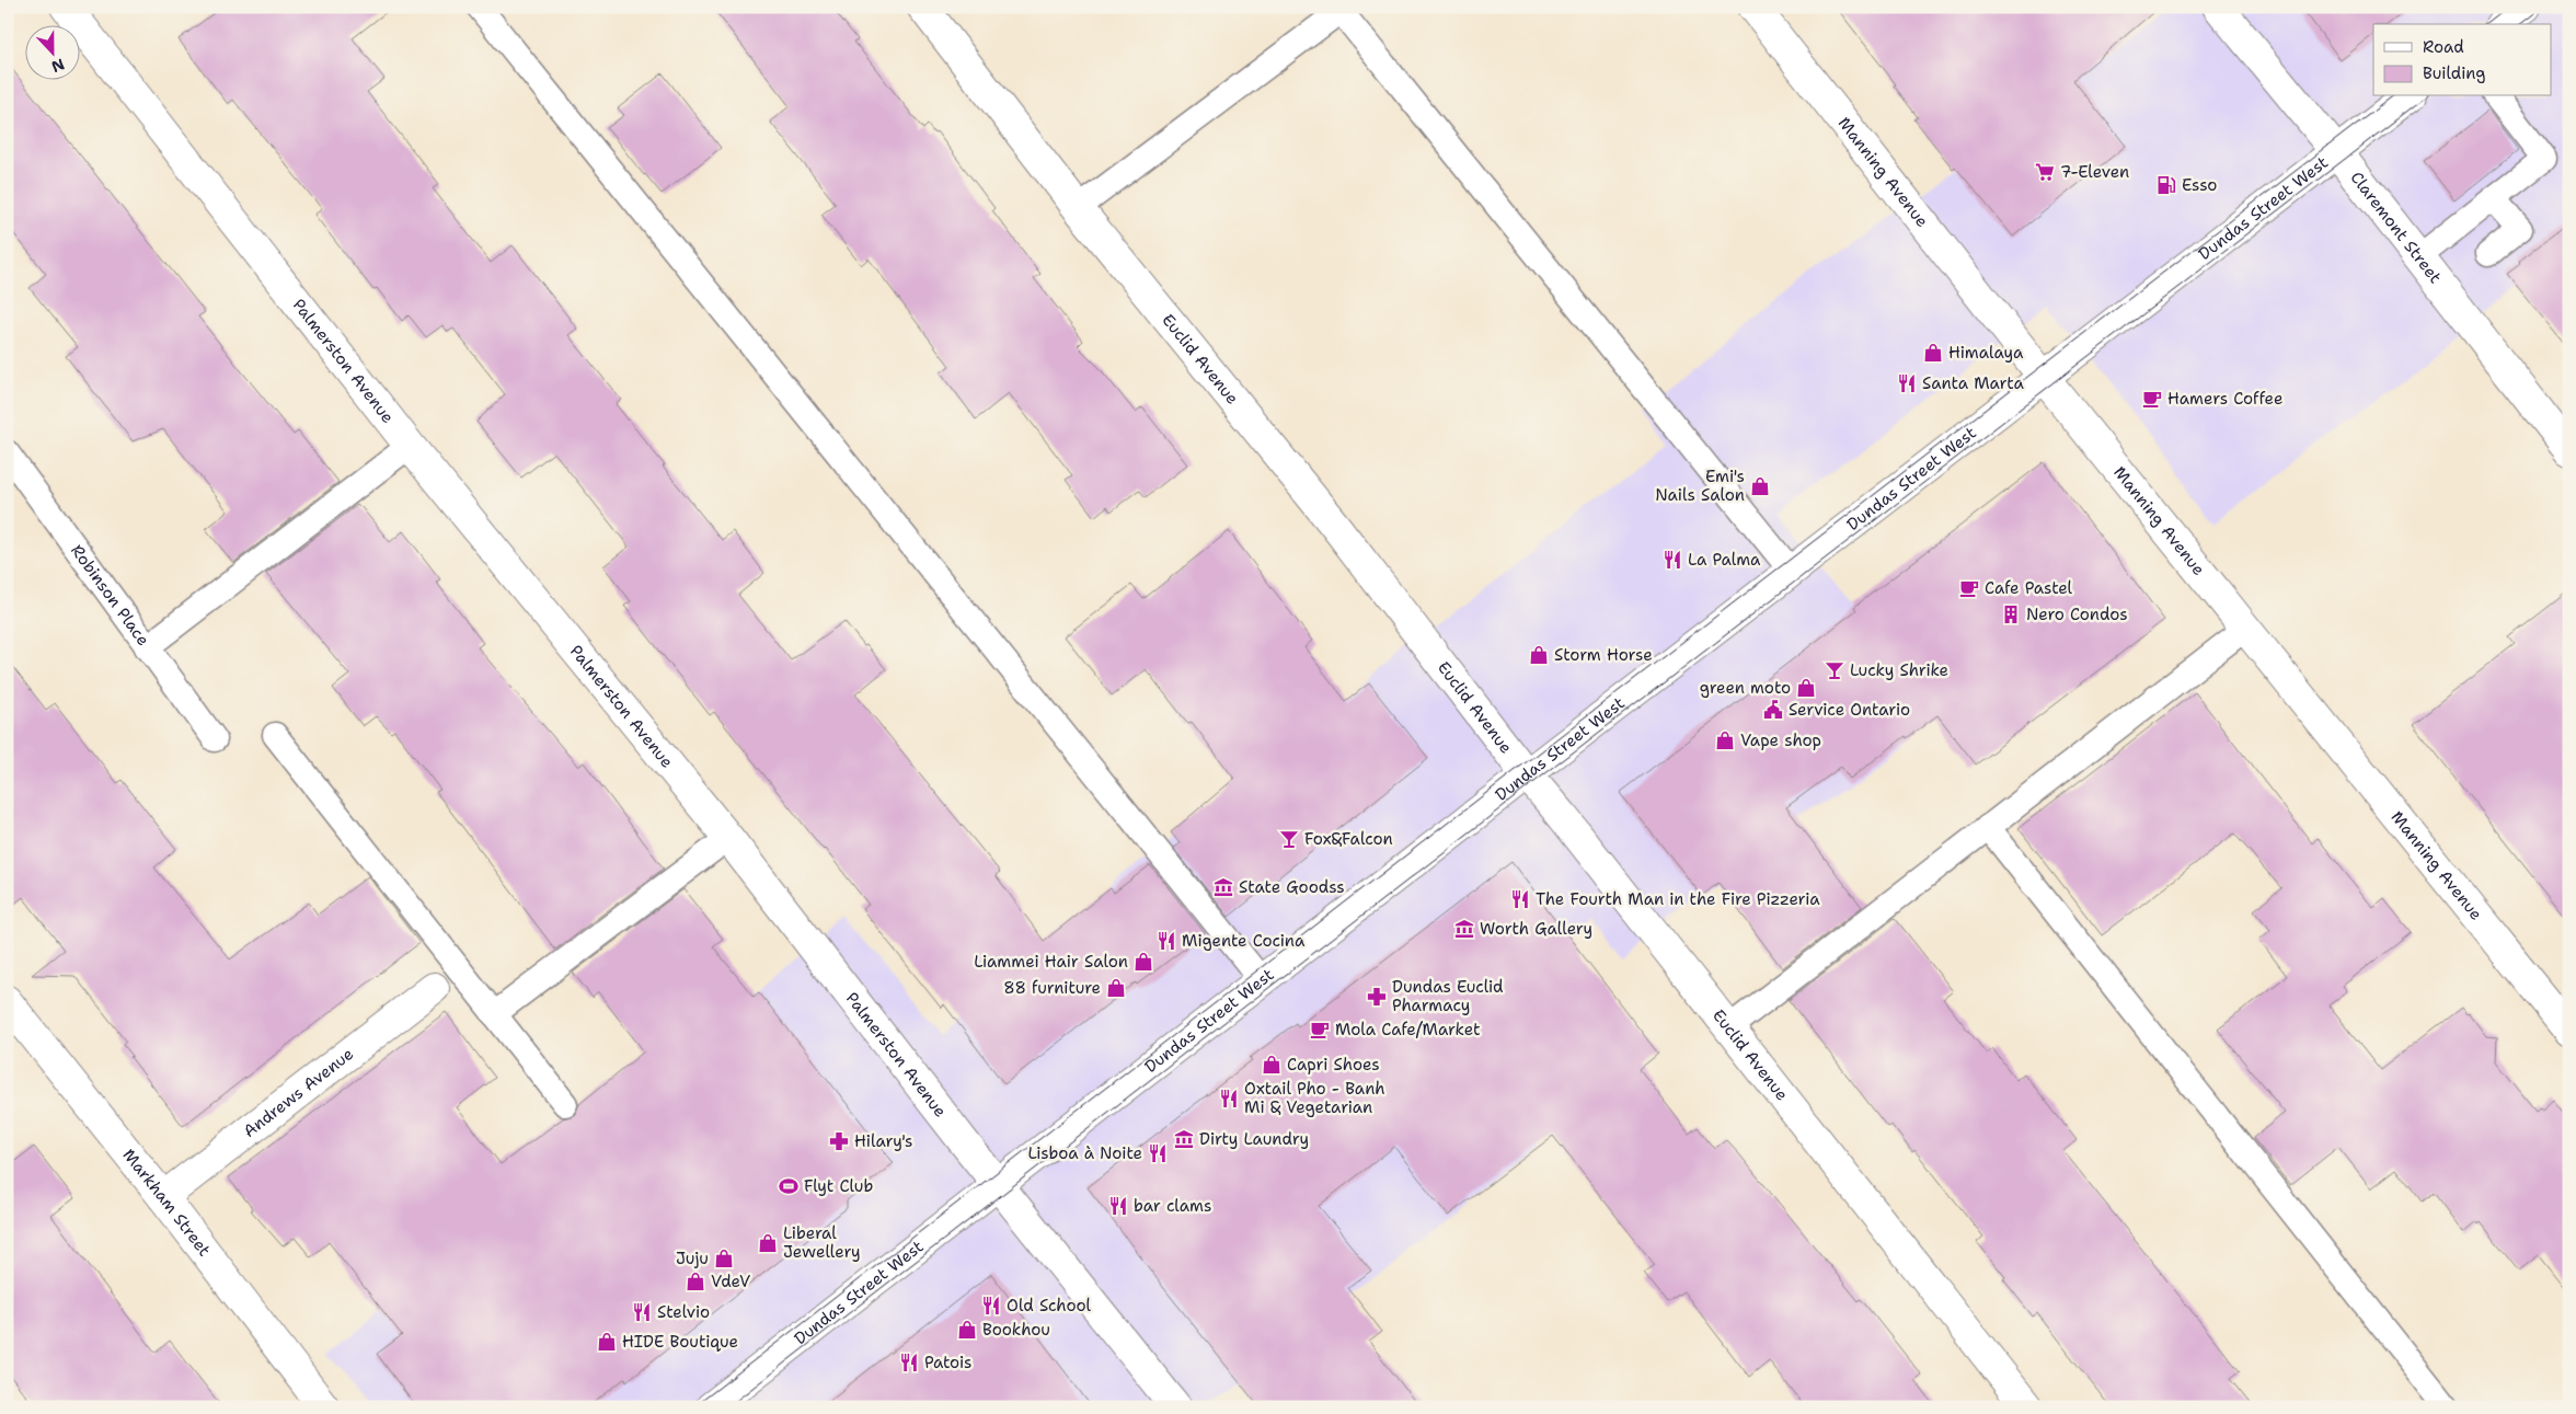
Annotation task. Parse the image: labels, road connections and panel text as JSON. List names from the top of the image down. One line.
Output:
{"streets":{"street":["Manning Avenue","Dundas Street West","Claremont Street","Euclid Avenue","Palmerston Avenue","Andrews Avenue","Markham Street"],"lane":["Robinson Place"]},"crossings":[["Manning Avenue","Dundas Street West"],["Dundas Street West","Claremont Street"],["Dundas Street West","Euclid Avenue"],["Dundas Street West","Palmerston Avenue"],["Andrews Avenue","Markham Street"]],"places":{"supermarket":["7-Eleven"],"fuel station":["Esso"],"shop":["Himalaya","Emi's Nails Salon","Storm Horse","green moto","Vape shop","Liammei Hair Salon","88 furniture","Capri Shoes","Liberal Jewellery","Juju","VdeV","Bookhou","HIDE Boutique"],"restaurant":["Santa Marta","La Palma","The Fourth Man in the Fire Pizzeria","Migente Cocina","Oxtail Pho - Banh Mi & Vegetarian","Lisboa à Noite","bar clams","Old School","Stelvio","Patois"],"cafe":["Hamers Coffee","Cafe Pastel","Mola Cafe/Market"],"building":["Nero Condos"],"bar":["Lucky Shrike","Fox&Falcon"],"public building":["Service Ontario"],"museum":["State Goodss","Worth Gallery","Dirty Laundry"],"pharmacy":["Dundas Euclid Pharmacy","Hilary's"],"sports":["Flyt Club"]},"legend":["Road","Building"],"north":"bottom"}
